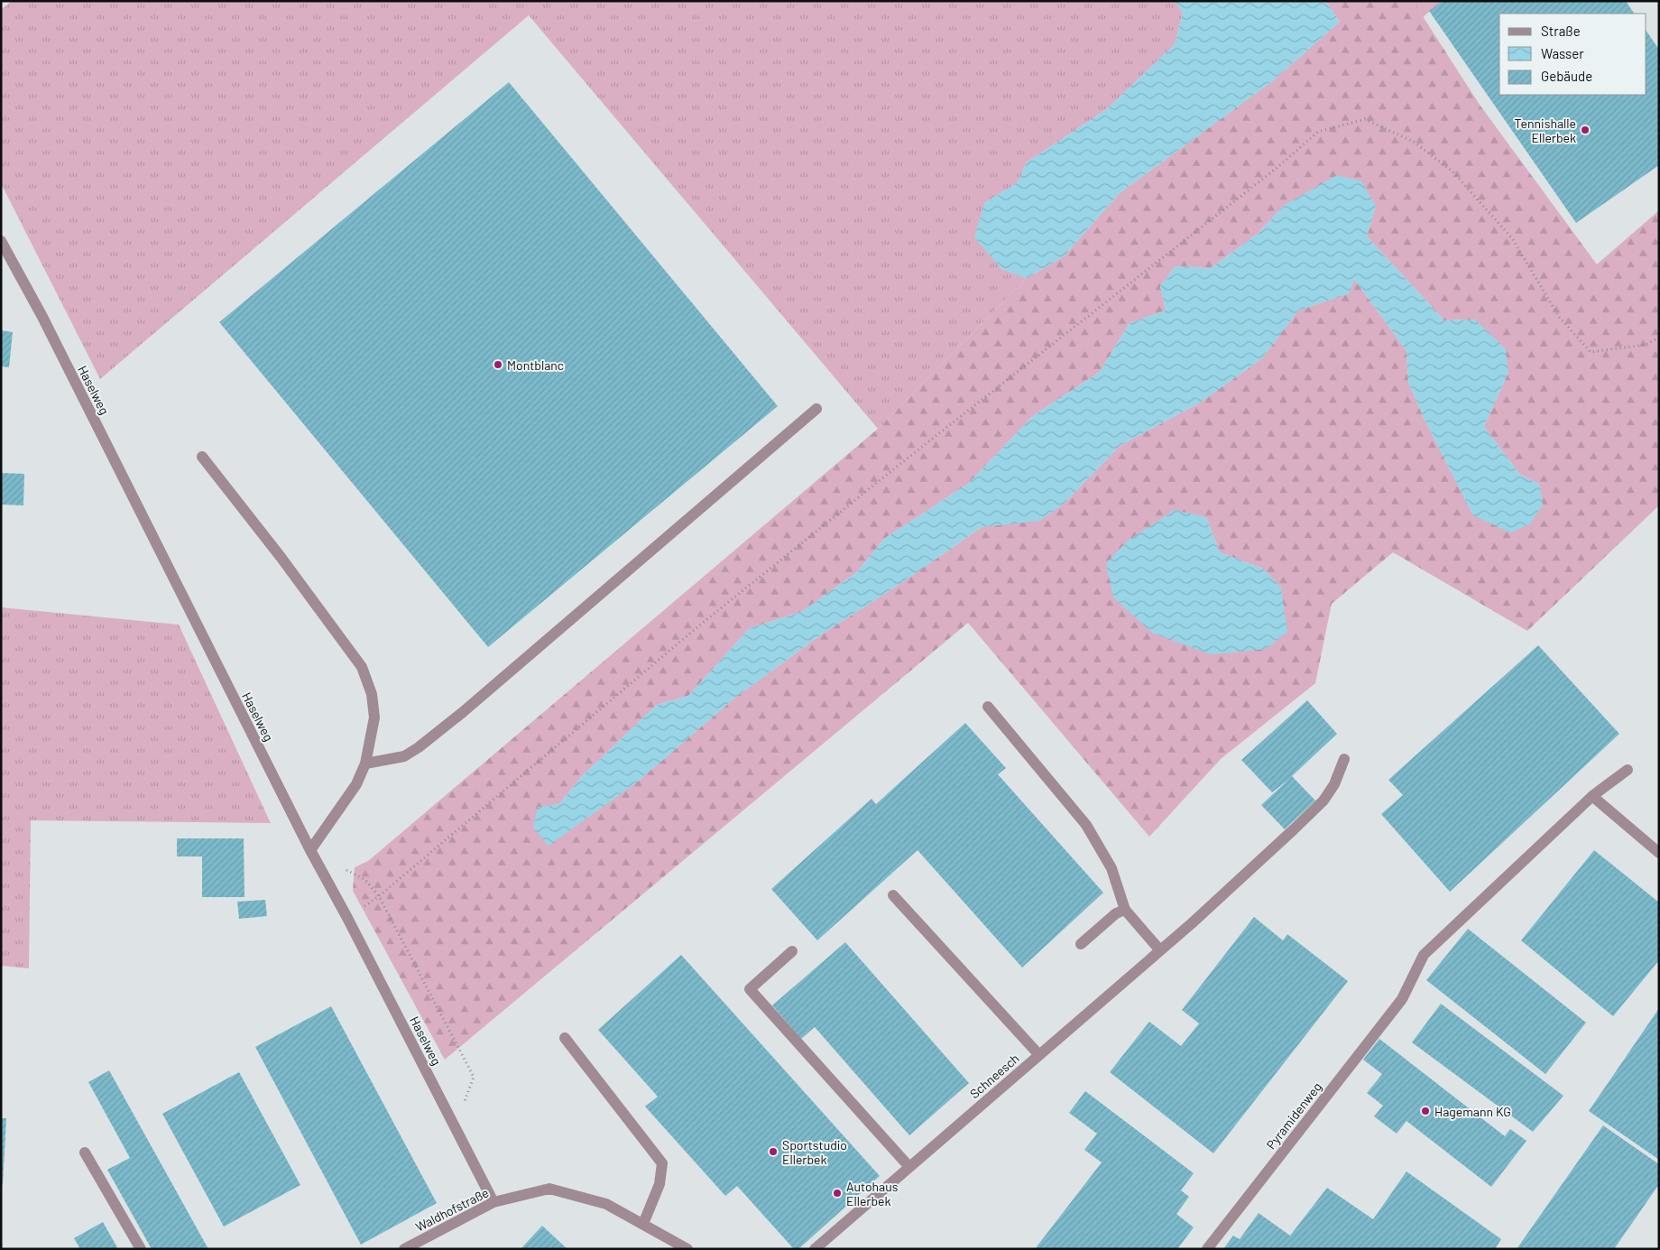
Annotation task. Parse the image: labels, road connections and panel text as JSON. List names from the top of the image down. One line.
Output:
{"streets":{"street":["Haselweg","Schneesch","Pyramidenweg","Waldhofstraße"]},"crossings":[["Haselweg","Waldhofstraße"]],"places":["Tennishalle Ellerbek","Montblanc","Hagemann KG","Sportstudio Ellerbek","Autohaus Ellerbek"],"legend":["Straße","Wasser","Gebäude"]}
